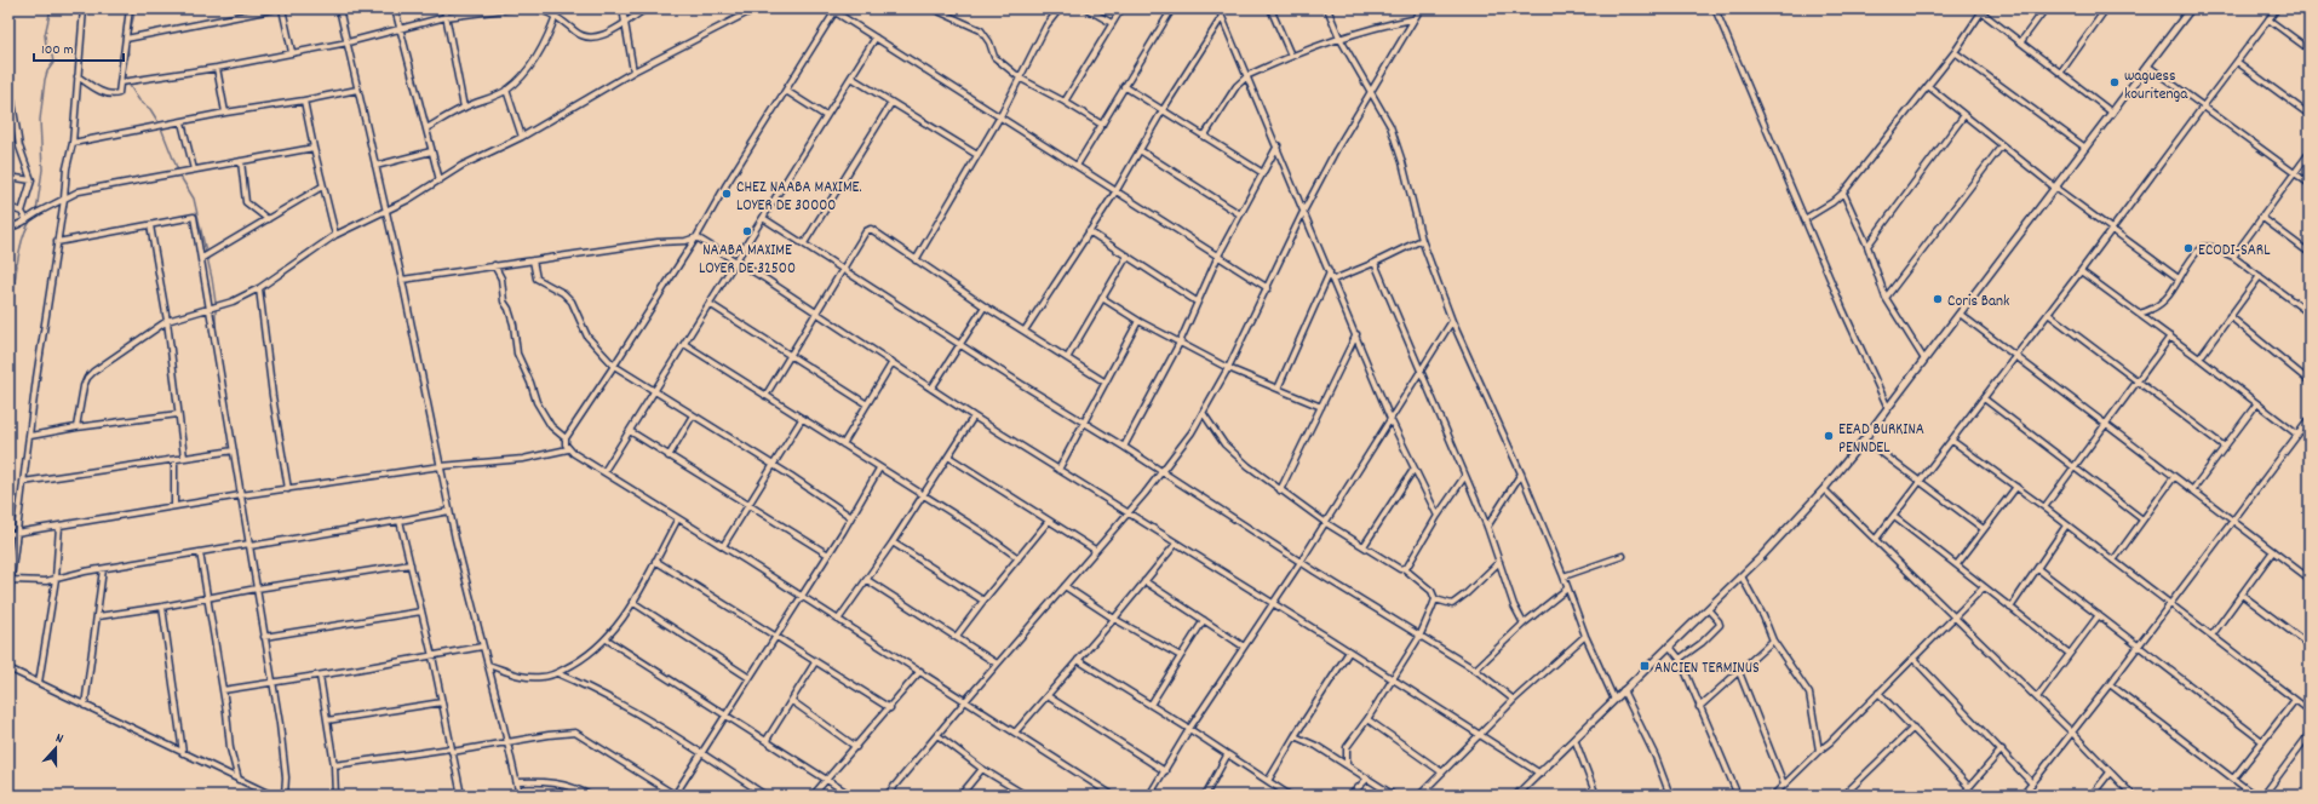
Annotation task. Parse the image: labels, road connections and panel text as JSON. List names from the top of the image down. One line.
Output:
{"places":{"other":["waguess kouritenga","CHEZ NAABA MAXIME. LOYER DE 30000","NAABA MAXIME LOYER DE 32500","ECODI-SARL","Coris Bank","EEAD BURKINA PENNDEL"],"transit":["ANCIEN TERMINUS"]},"scale_bar":"100 m","north":"top"}
